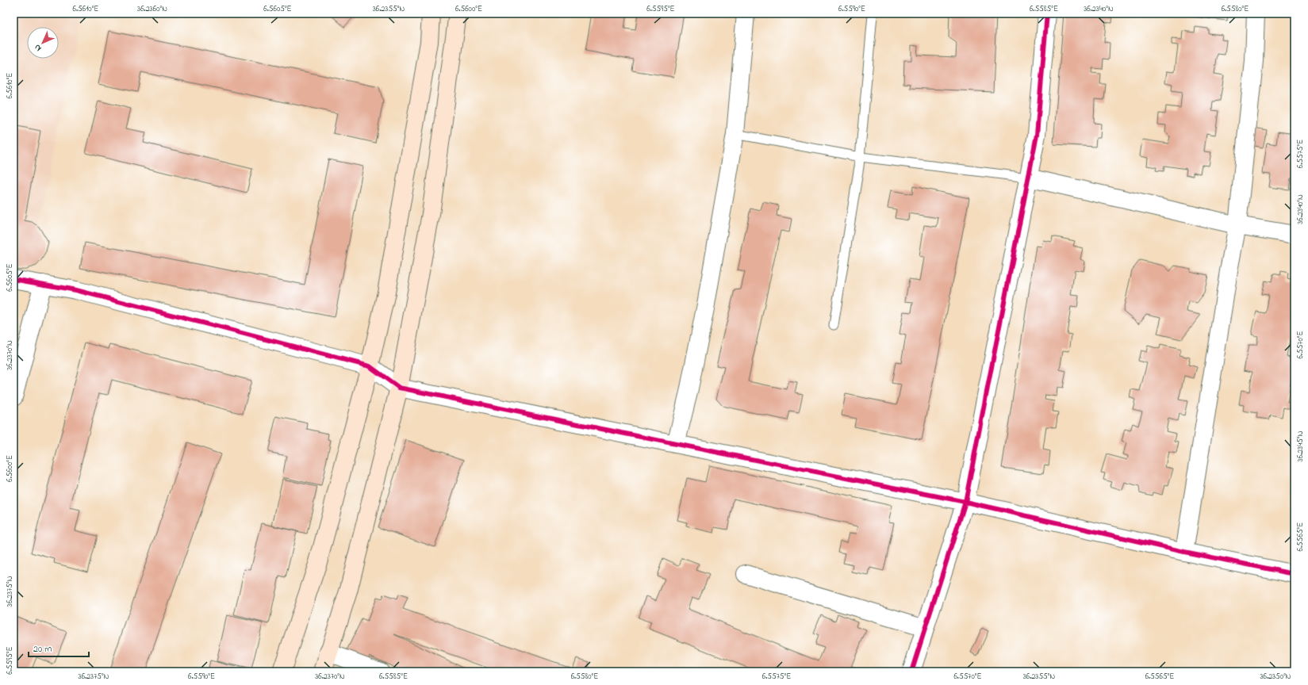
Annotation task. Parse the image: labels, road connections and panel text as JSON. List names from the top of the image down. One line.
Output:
{"scale_bar":"20 m","north":"bottom left","coordinates":["6.5610°E","36.2360°N","6.5605°E","36.2355°N","6.5600°E","6.5595°E","6.5590°E","6.5585°E","36.2340°N","6.5580°E","6.5575°E","6.5570°E","36.2370°N","36.2345°N","6.5565°E","36.2375°N","36.2350°N"]}
